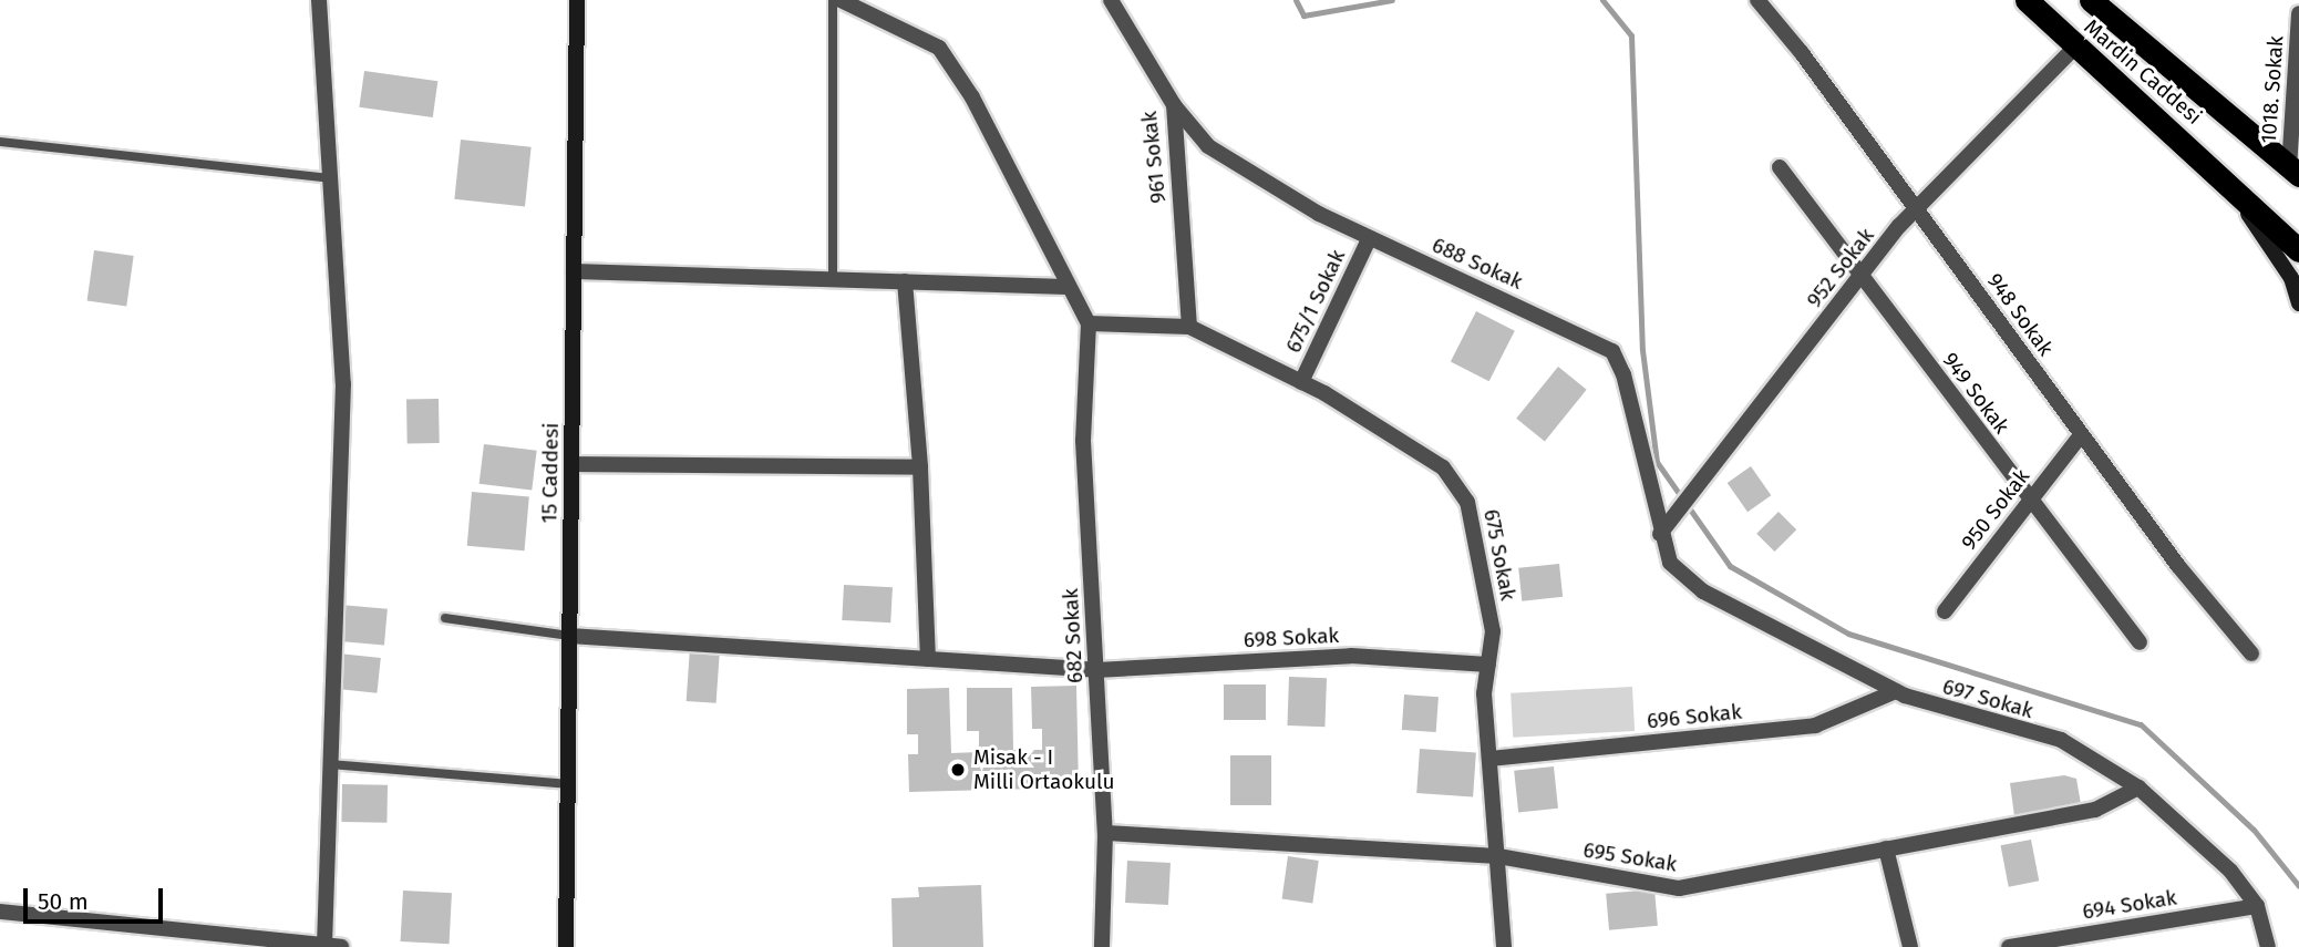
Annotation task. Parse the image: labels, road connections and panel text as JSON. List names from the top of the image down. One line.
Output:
{"streets":{"highway":["Mardin Caddesi"],"street":["1018. Sokak","961 Sokak","688 Sokak","952 Sokak","675/1 Sokak","948 Sokak","949 Sokak","15 Caddesi","950 Sokak","675 Sokak","682 Sokak","698 Sokak","697 Sokak","696 Sokak","695 Sokak","694 Sokak"]},"crossings":[["Mardin Caddesi","1018. Sokak"],["Mardin Caddesi","952 Sokak"],["961 Sokak","688 Sokak"],["961 Sokak","675 Sokak"],["688 Sokak","952 Sokak"],["688 Sokak","675/1 Sokak"],["688 Sokak","697 Sokak"],["952 Sokak","948 Sokak"],["952 Sokak","949 Sokak"],["952 Sokak","697 Sokak"],["675/1 Sokak","675 Sokak"],["948 Sokak","950 Sokak"],["949 Sokak","950 Sokak"],["15 Caddesi","698 Sokak"],["675 Sokak","698 Sokak"],["675 Sokak","696 Sokak"],["675 Sokak","695 Sokak"],["682 Sokak","698 Sokak"],["682 Sokak","695 Sokak"],["697 Sokak","696 Sokak"],["697 Sokak","695 Sokak"],["697 Sokak","694 Sokak"]],"places":["Misak - I Milli Ortaokulu"],"scale_bar":"50 m"}
